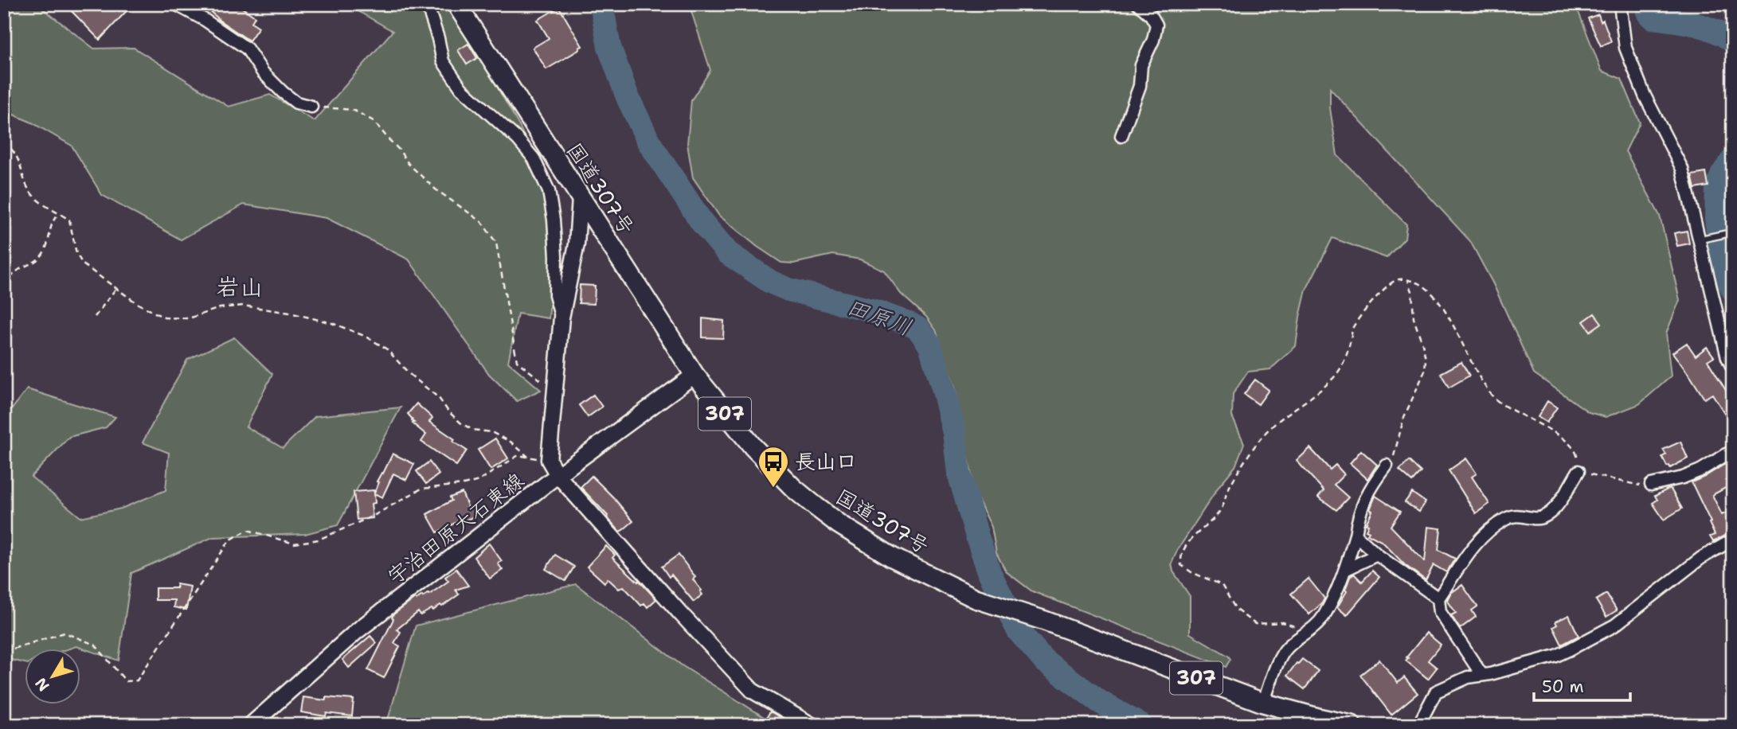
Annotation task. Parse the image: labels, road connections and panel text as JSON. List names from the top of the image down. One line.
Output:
{"streets":{"highway":["国道307号","307"],"main road":["宇治田原大石東線"]},"crossings":[["国道307号","宇治田原大石東線"]],"districts":["岩山"],"water":["田原川"],"places":{"bus stop":["長山口"]},"scale_bar":"50 m","north":"bottom left"}
